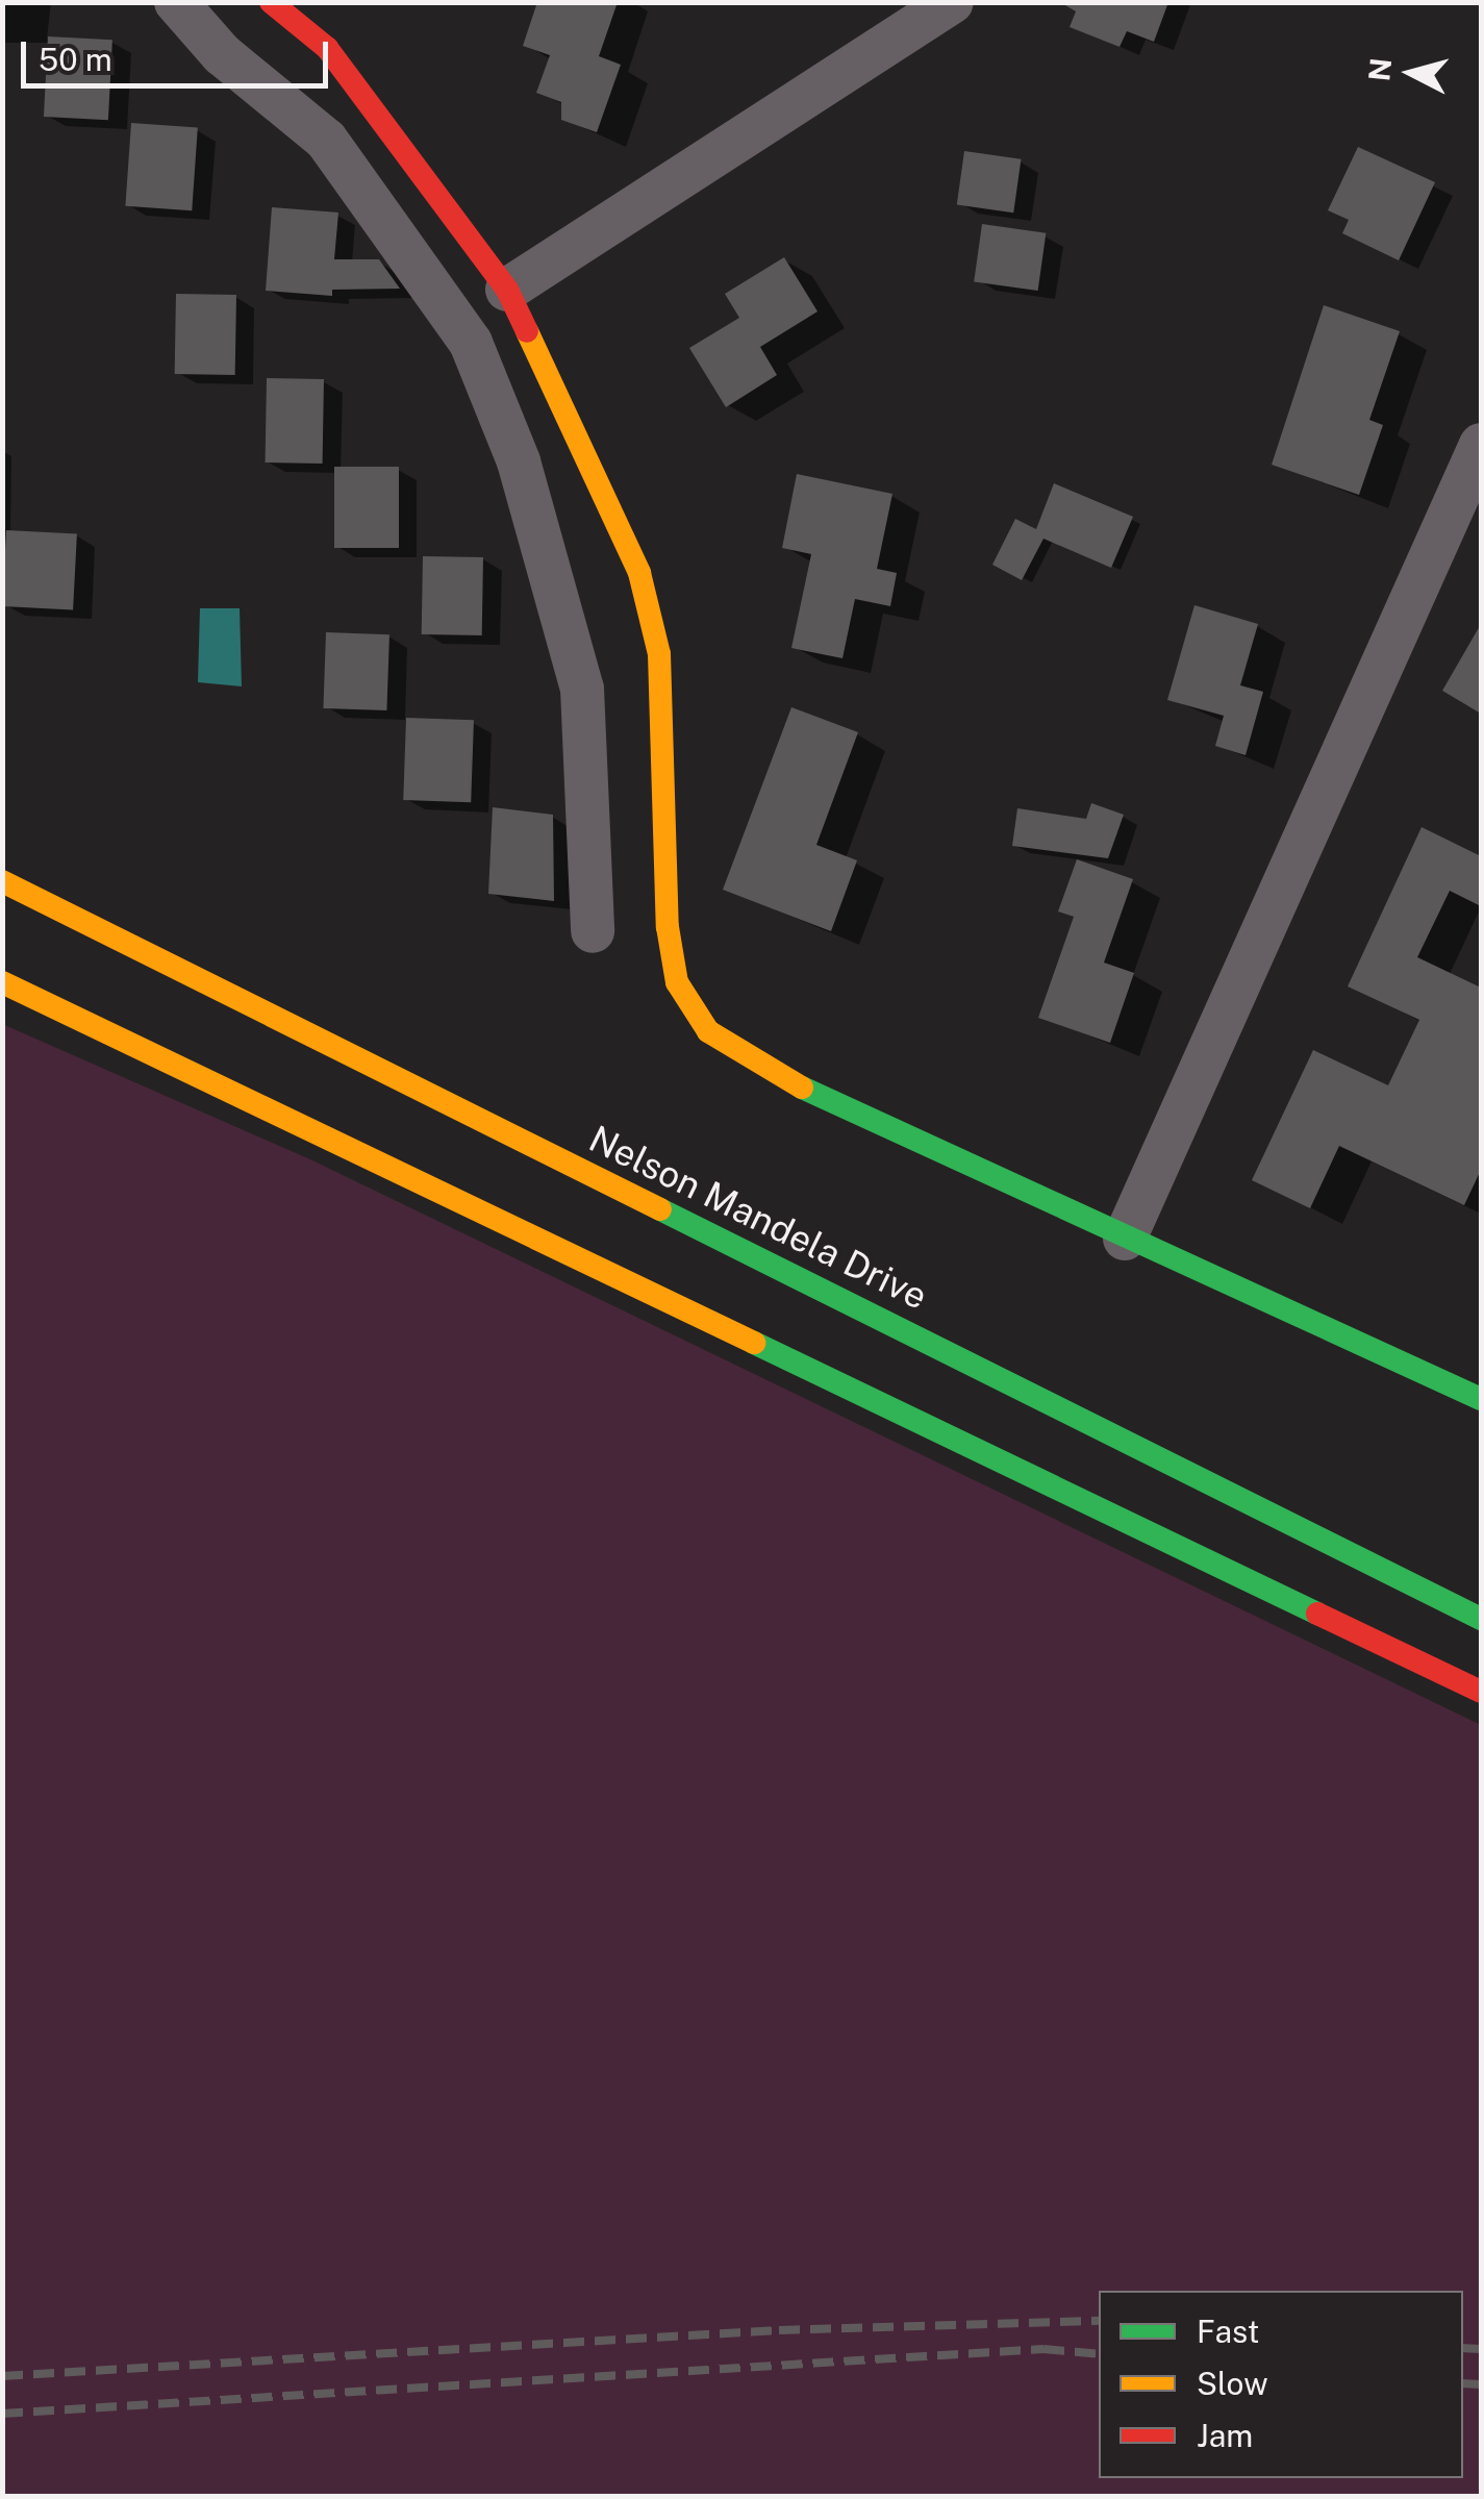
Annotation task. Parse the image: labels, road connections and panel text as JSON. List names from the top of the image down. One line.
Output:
{"streets":{"main road":["Nelson Mandela Drive"]},"legend":["Fast","Slow","Jam"],"scale_bar":"50 m","north":"left"}
